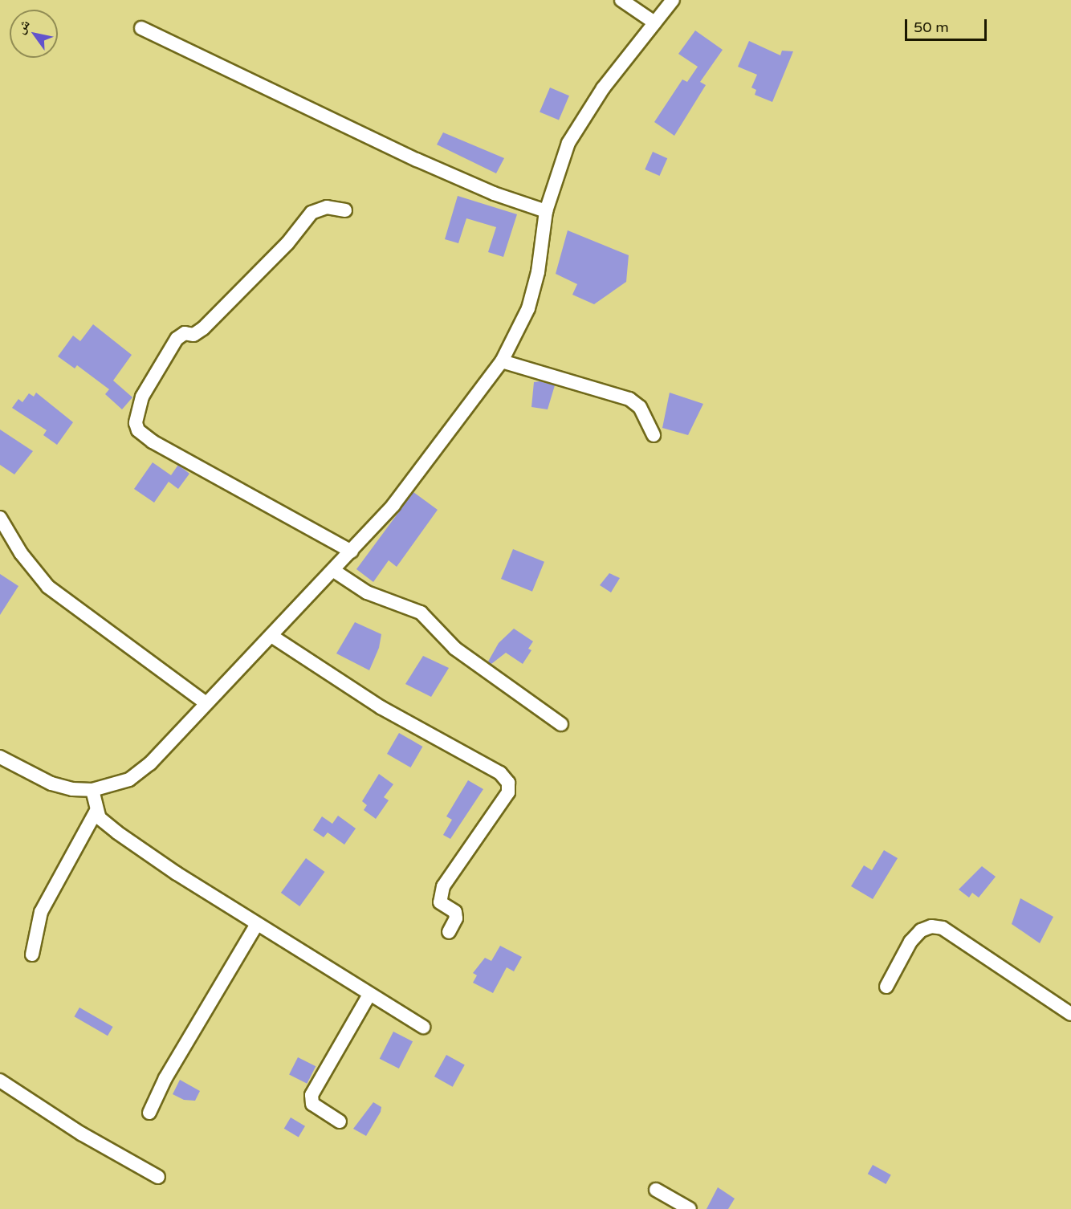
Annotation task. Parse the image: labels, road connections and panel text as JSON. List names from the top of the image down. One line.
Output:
{"scale_bar":"50 m","north":"top left"}
